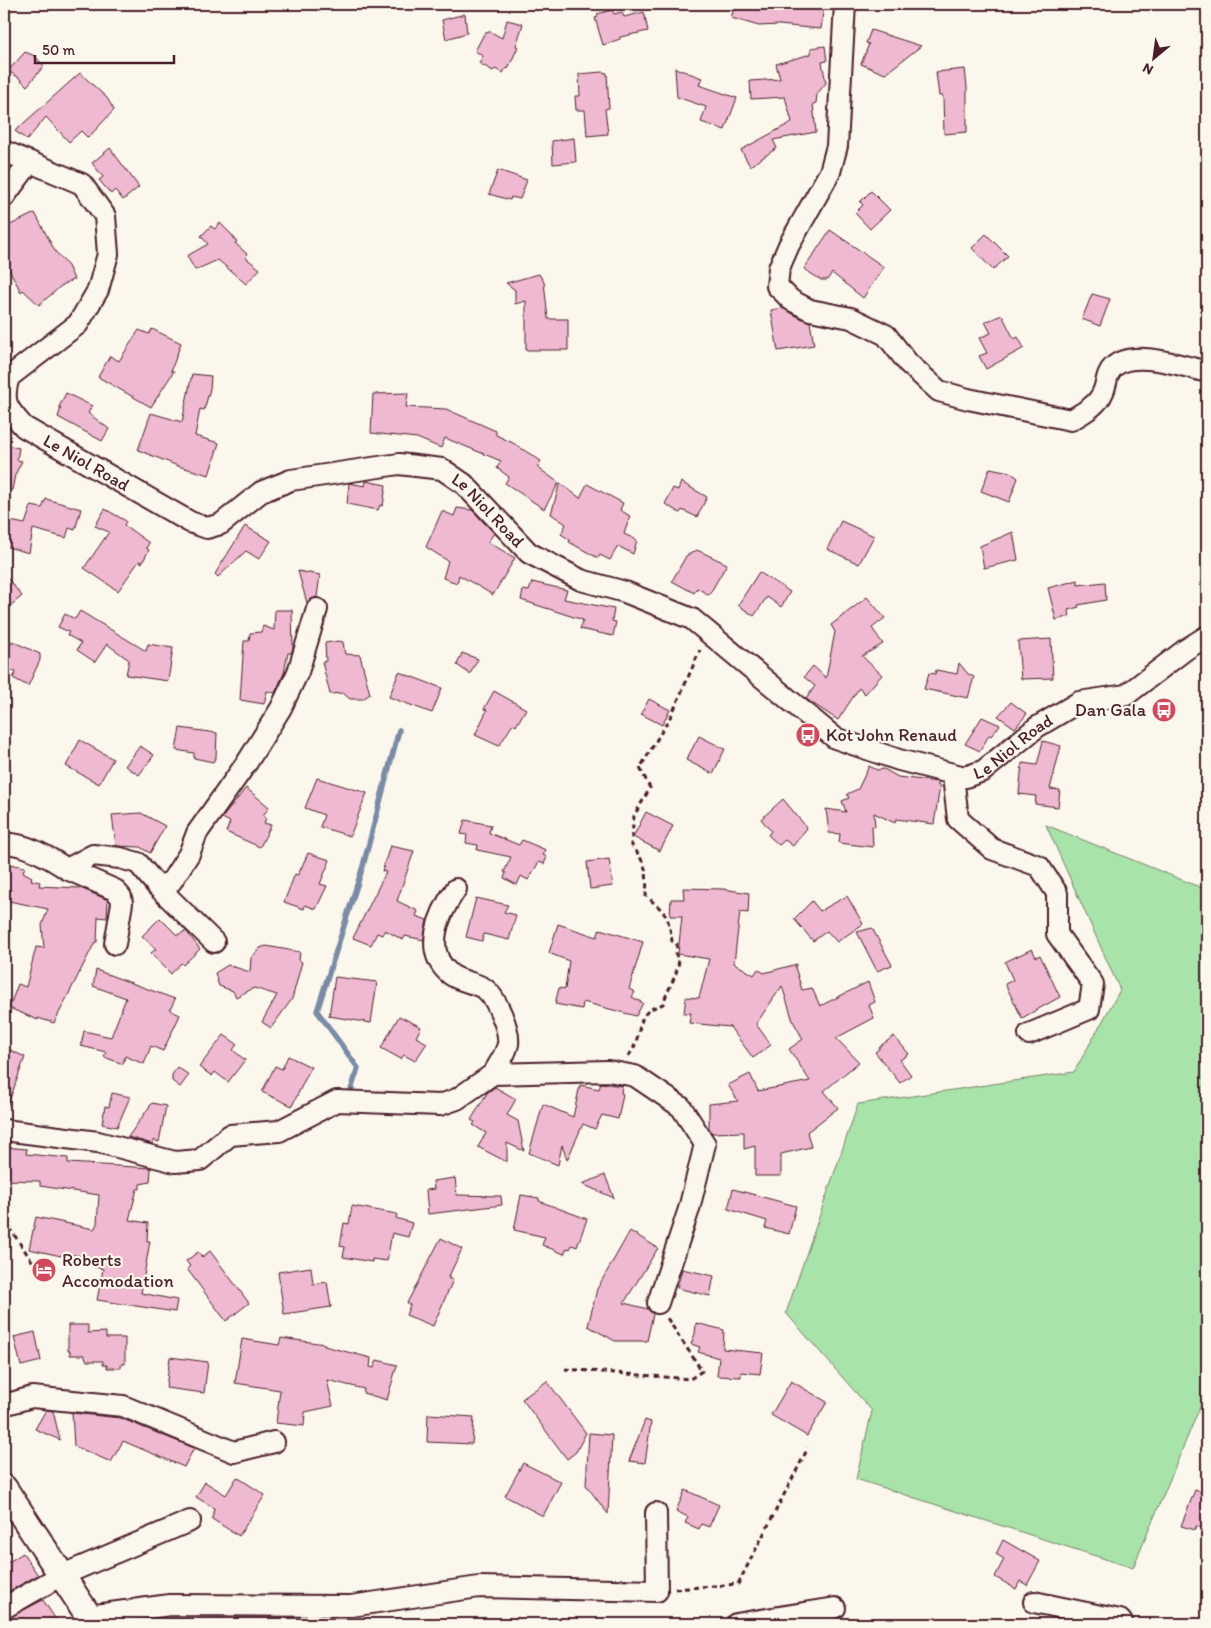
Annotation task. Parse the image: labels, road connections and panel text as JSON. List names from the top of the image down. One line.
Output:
{"streets":{"street":["Le Niol Road"]},"places":{"bus stop":["Dan Gala","Kot John Renaud"],"hotel":["Roberts Accomodation"]},"scale_bar":"50 m","north":"bottom left"}
